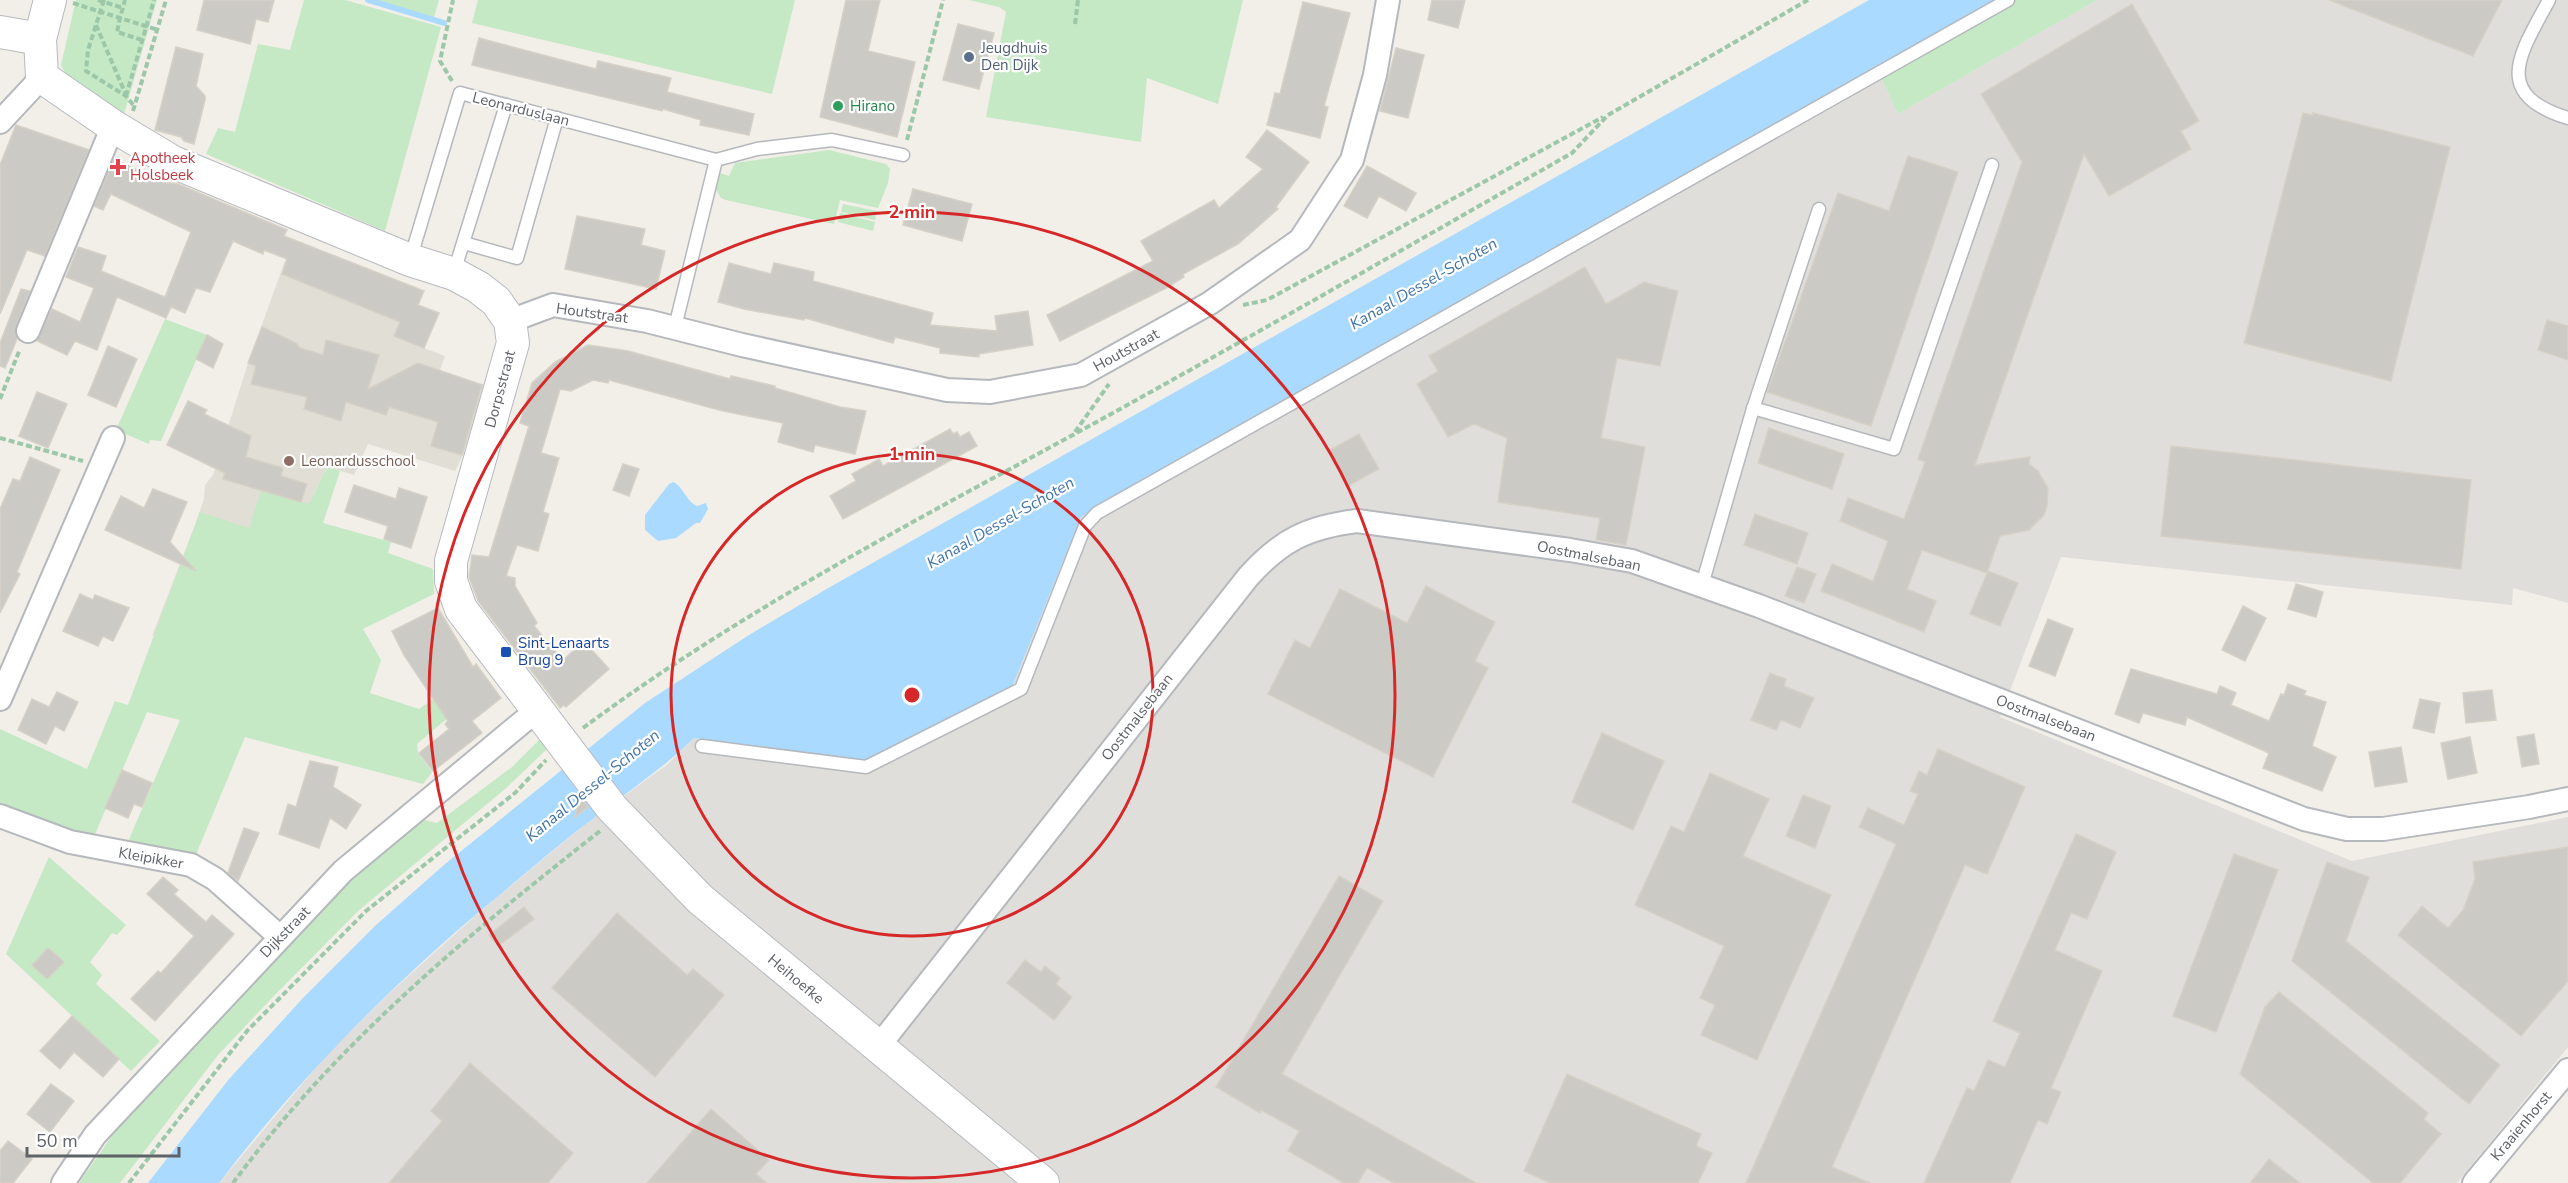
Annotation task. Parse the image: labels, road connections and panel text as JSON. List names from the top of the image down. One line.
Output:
{"streets":{"street":["Houtstraat","Dorpsstraat","Oostmalsebaan","Kleipikker","Dijkstraat","Heihoefke","Kraaienhorst"],"lane":["Leonarduslaan"]},"crossings":[["Houtstraat","Dorpsstraat"],["Dorpsstraat","Dijkstraat"],["Dorpsstraat","Heihoefke"],["Oostmalsebaan","Heihoefke"],["Kleipikker","Dijkstraat"]],"water":["Kanaal Dessel-Schoten"],"places":{"other":["Jeugdhuis Den Dijk","Hirano","Leonardusschool"],"health":["Apotheek Holsbeek"],"transit":["Sint-Lenaarts Brug 9"]},"scale_bar":"50 m","rings":["2 min","1 min"]}
